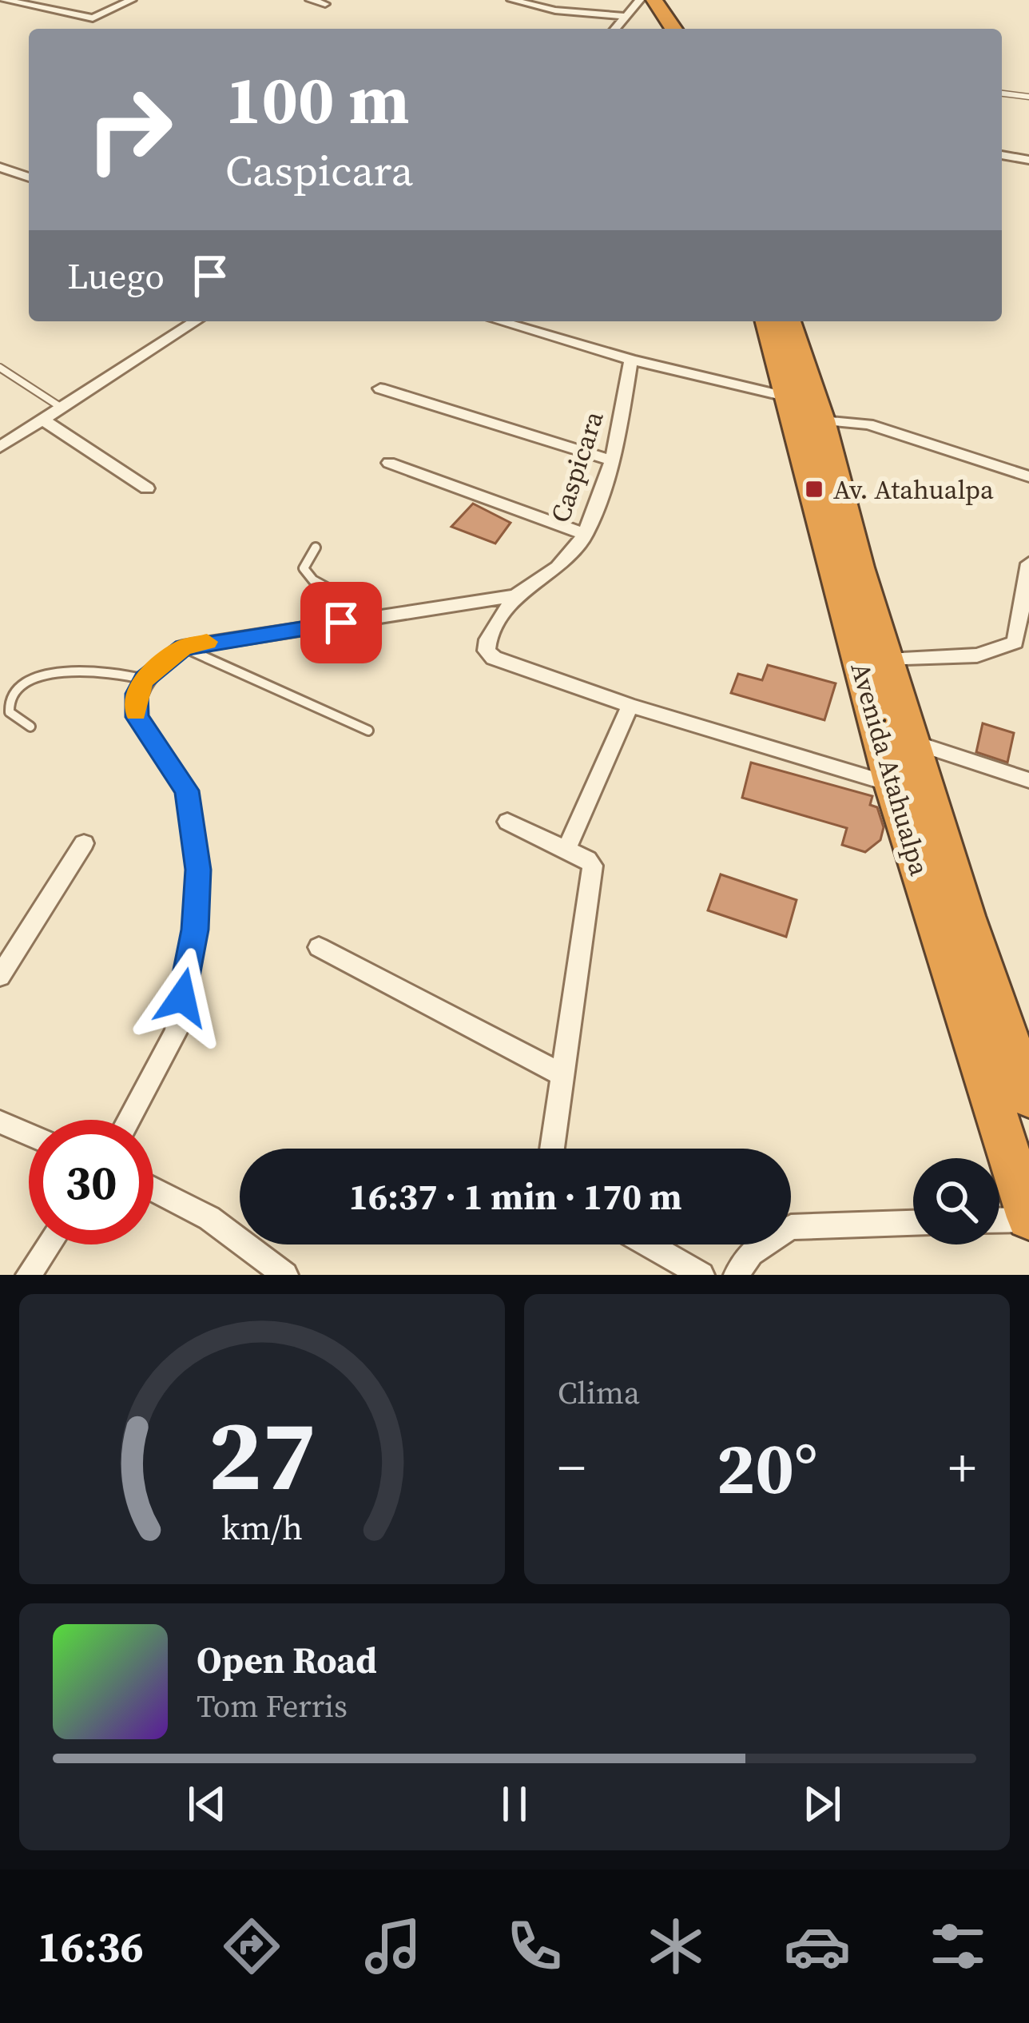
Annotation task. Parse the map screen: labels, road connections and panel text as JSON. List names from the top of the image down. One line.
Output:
{"streets":{"highway":["Avenida Atahualpa"],"street":["Caspicara"]},"places":{"transit":["Av. Atahualpa"]},"page":{"turn":["100 m","Caspicara"],"then":"Luego","limit":"30","trip":"16:37 · 1 min · 170 m","tile":"Clima","heat":["−","20°","+"],"song":["Open Road","Tom Ferris"],"tabs":"16:36","gauge":["27","km/h"]}}
